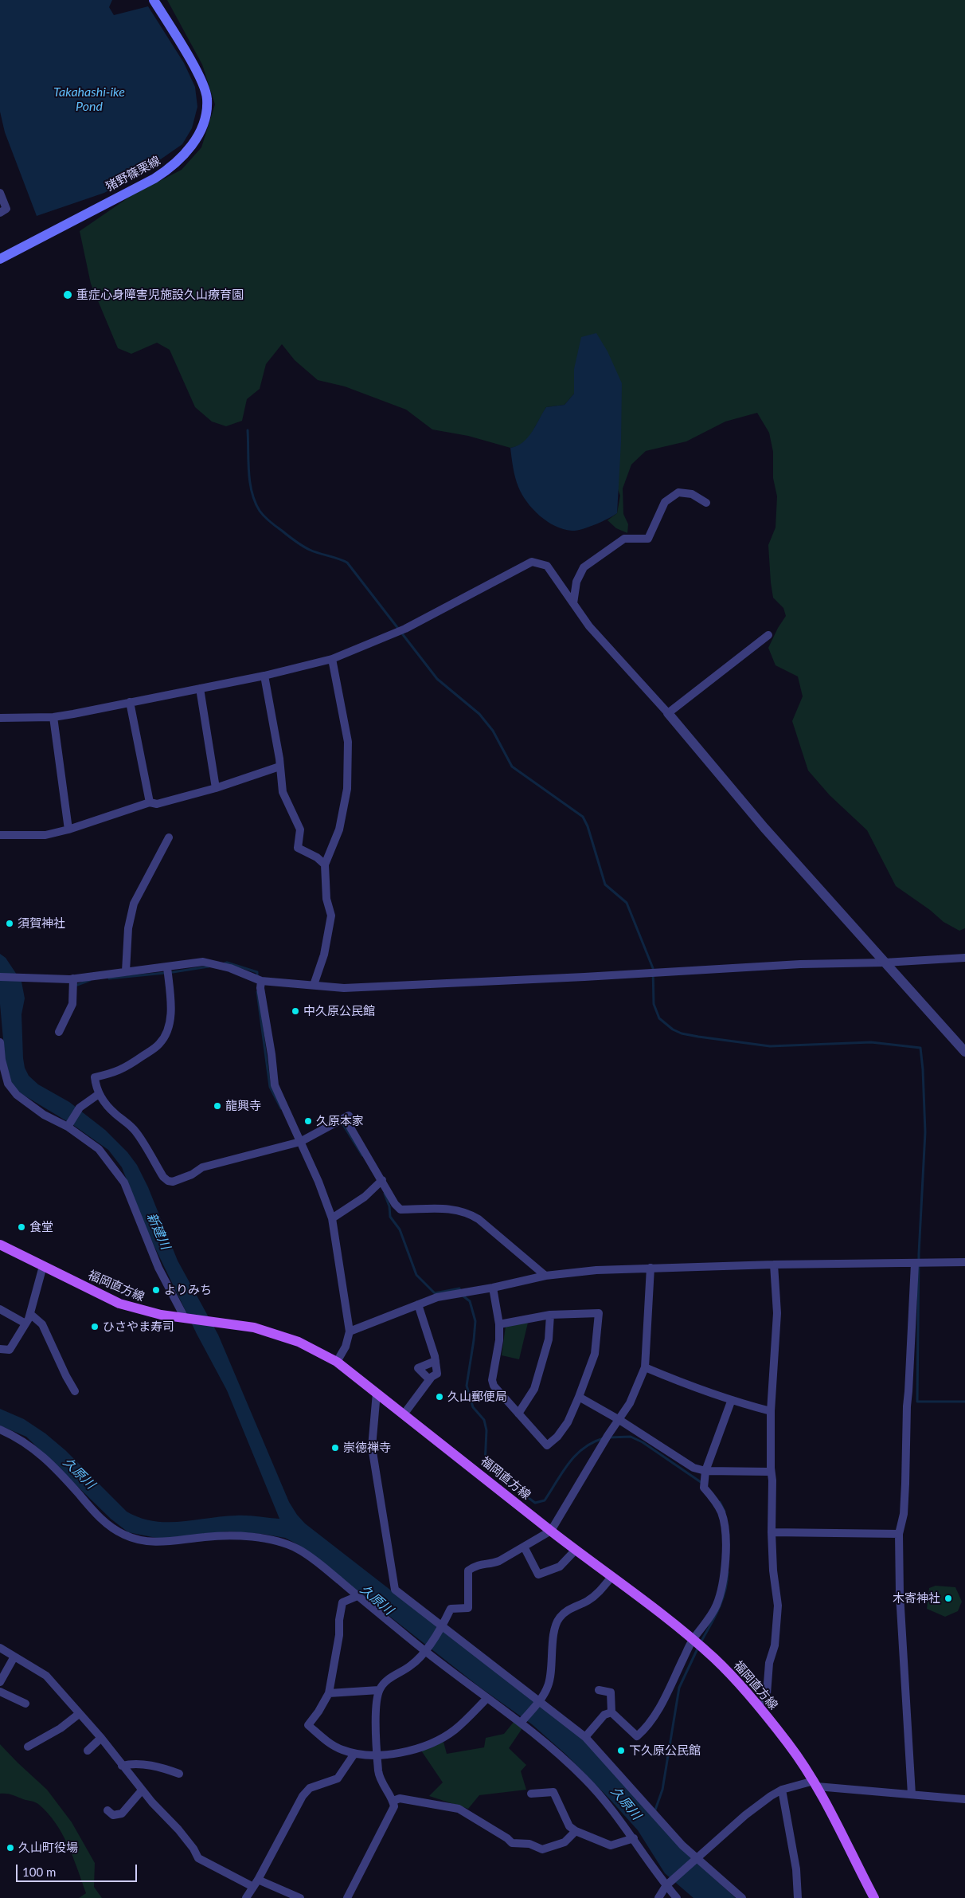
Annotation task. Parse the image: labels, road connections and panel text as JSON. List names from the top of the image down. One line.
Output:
{"streets":{"main road":["猪野篠栗線","福岡直方線"]},"water":["Takahashi-ike Pond","新建川","久原川"],"places":["重症心身障害児施設久山療育園","須賀神社","中久原公民館","龍興寺","久原本家","食堂","よりみち","ひさやま寿司","久山郵便局","崇徳禅寺","木寄神社","下久原公民館","久山町役場"],"scale_bar":"100 m"}
